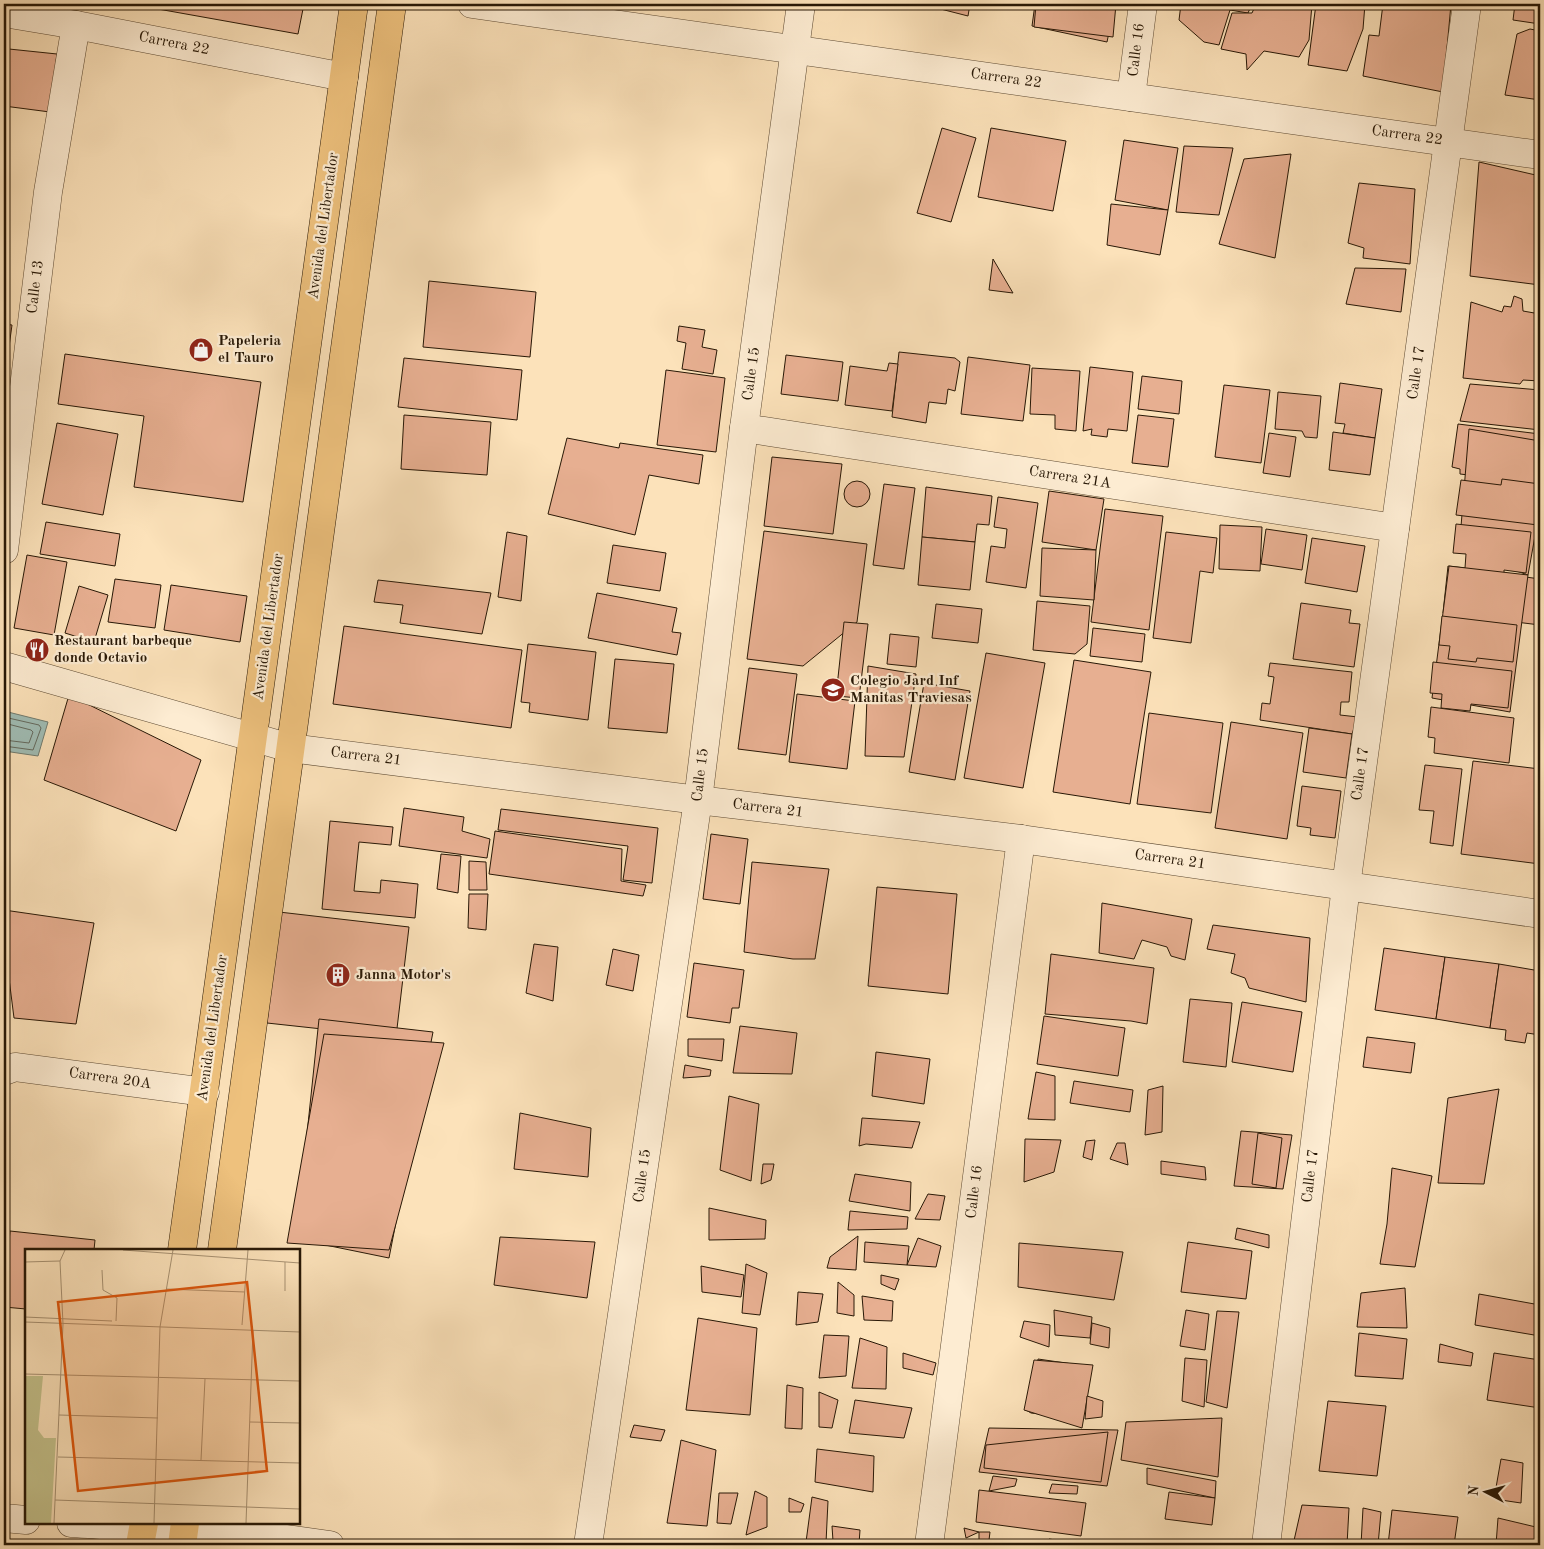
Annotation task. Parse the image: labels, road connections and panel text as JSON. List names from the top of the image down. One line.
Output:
{"streets":{"main road":["Avenida del Libertador"],"street":["Carrera 22","Calle 16","Calle 13","Calle 17","Calle 15","Carrera 21A","Carrera 21","Carrera 20A"]},"crossings":[["Carrera 22","Calle 16"],["Carrera 22","Avenida del Libertador"],["Carrera 22","Calle 13"],["Carrera 22","Calle 17"],["Carrera 22","Calle 15"],["Calle 16","Carrera 21"],["Avenida del Libertador","Carrera 21"],["Avenida del Libertador","Carrera 20A"],["Calle 17","Carrera 21A"],["Calle 17","Carrera 21"],["Calle 15","Carrera 21A"],["Calle 15","Carrera 21"]],"places":{"shop":["Papeleria el Tauro"],"restaurant":["Restaurant barbeque donde Octavio"],"school or university":["Colegio Jard Inf Manitas Traviesas"],"building":["Janna Motor's"]},"north":"left"}
